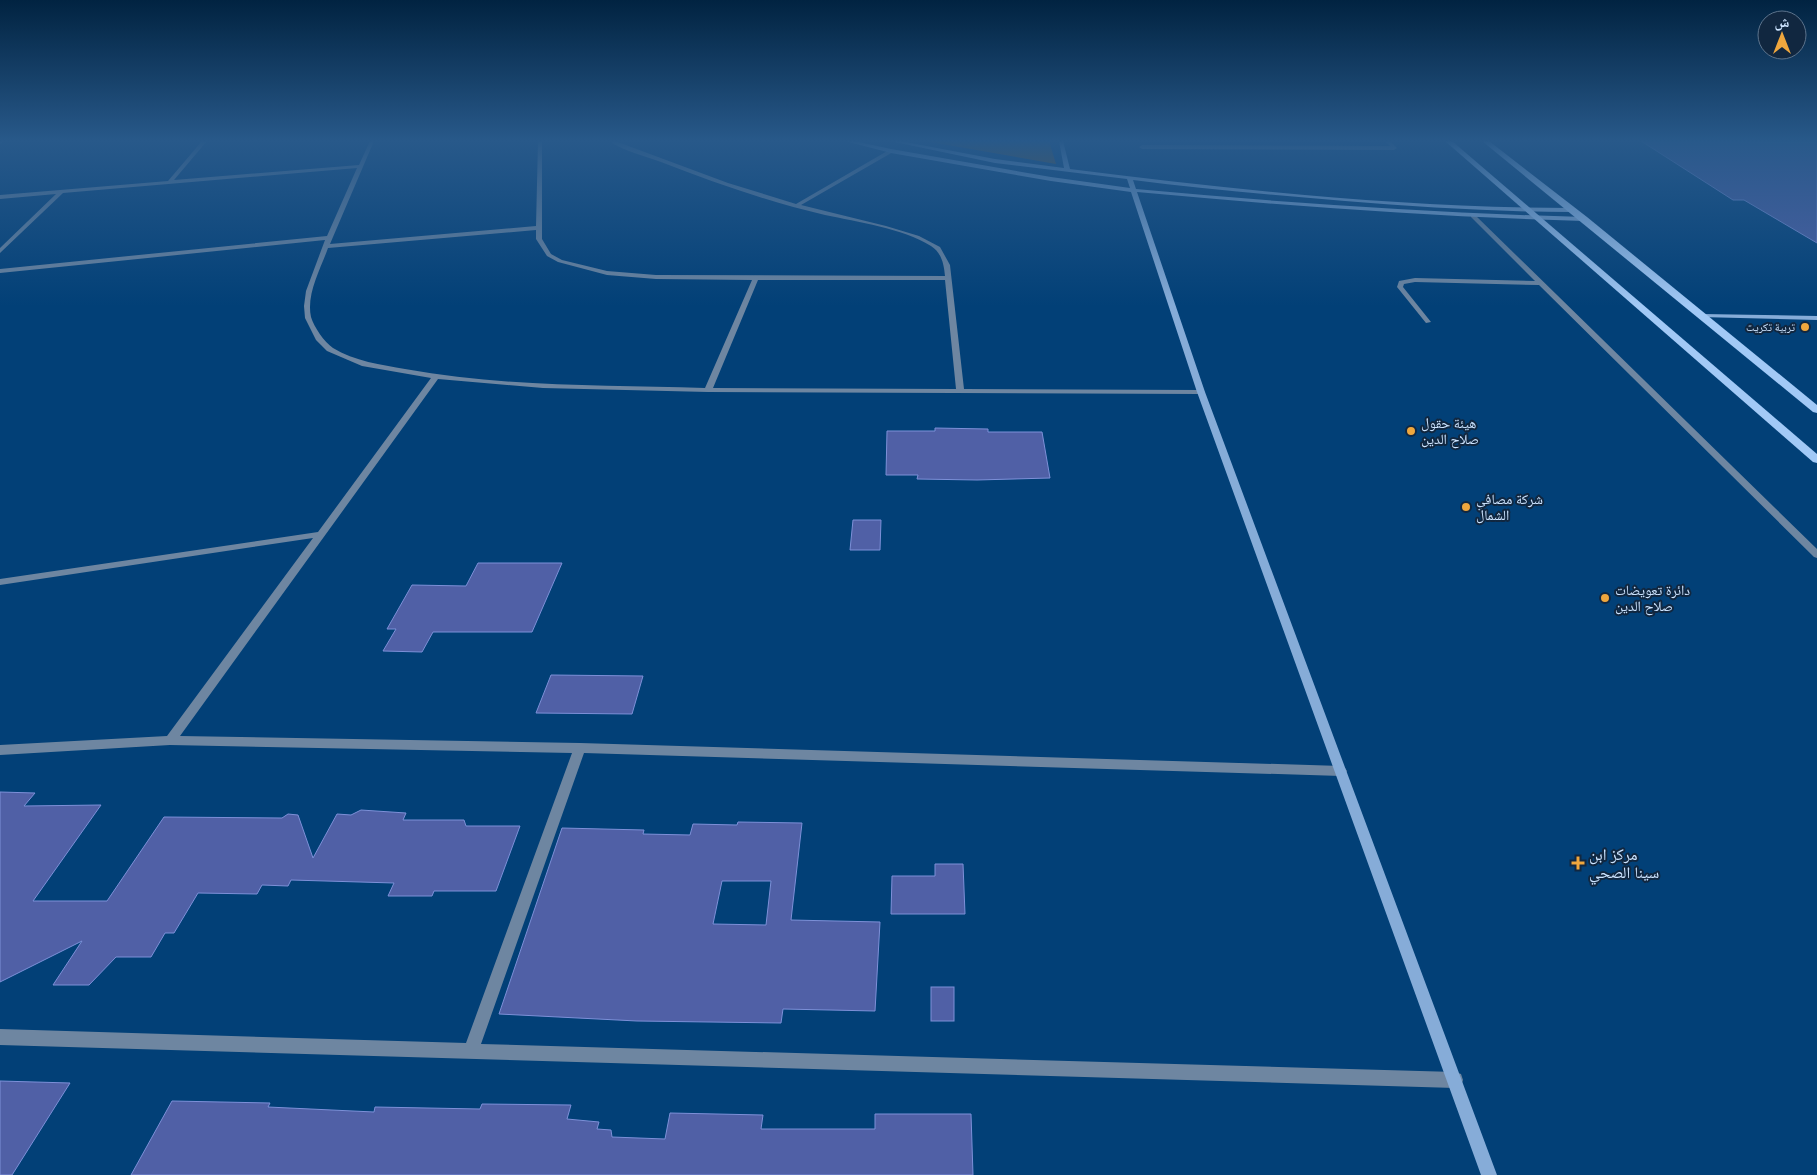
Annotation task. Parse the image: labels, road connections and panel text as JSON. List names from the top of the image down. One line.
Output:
{"places":{"other":["تربية تكريت","هيئة حقول صلاح الدين","شركة مصافي الشمال","دائرة تعويضات صلاح الدين"],"health":["مركز ابن سينا الصحي"]},"north":"top"}
